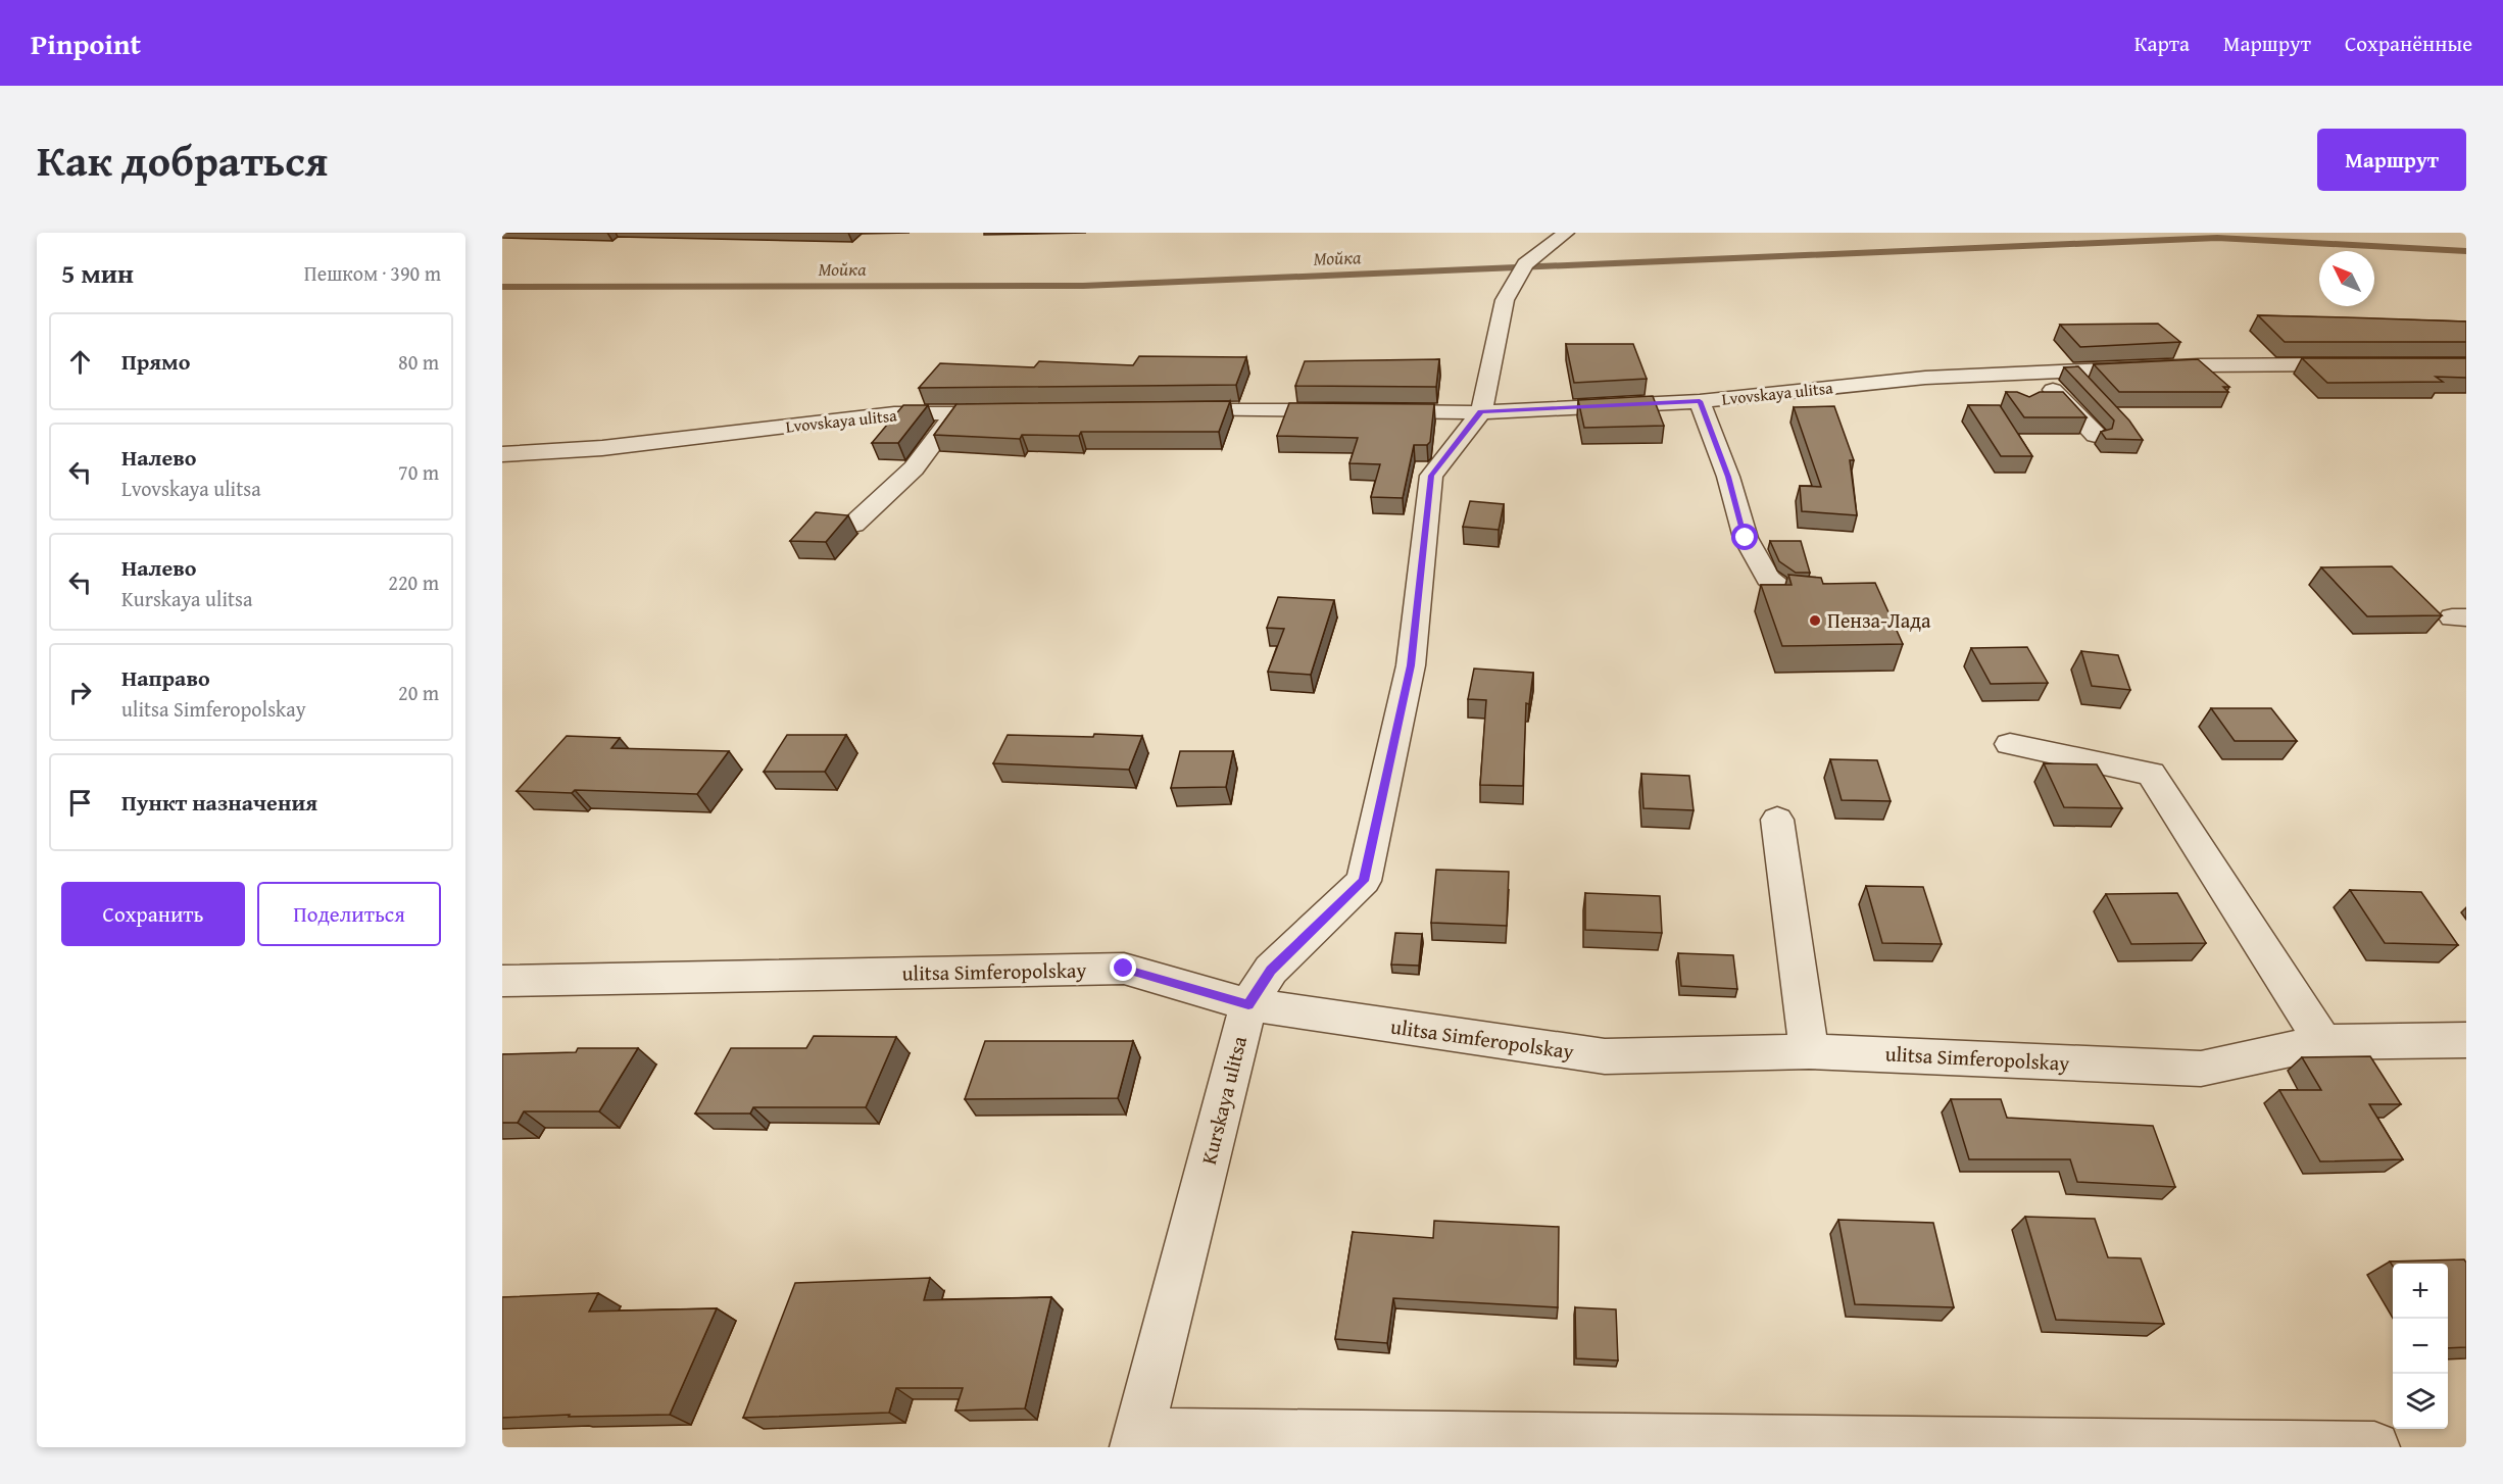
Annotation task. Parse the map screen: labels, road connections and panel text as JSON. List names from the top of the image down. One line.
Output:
{"streets":{"street":["Lvovskaya ulitsa","ulitsa Simferopolskay","Kurskaya ulitsa"]},"crossings":[["Lvovskaya ulitsa","Kurskaya ulitsa"],["ulitsa Simferopolskay","Kurskaya ulitsa"]],"water":["Мойка"],"places":["Пенза-Лада"],"north":"top left","page":{"header":"Pinpoint","nav":["Карта","Маршрут","Сохранённые"],"title":"Как добраться","buttons":["Маршрут",["Сохранить","Поделиться"]],"heading":["5 мин","Пешком · 390 m"],"list":[["Прямо","80 m"],["Налево","Lvovskaya ulitsa","70 m"],["Налево","Kurskaya ulitsa","220 m"],["Направо","ulitsa Simferopolskay","20 m"],"Пункт назначения"],"map_buttons":["+","−"]}}
